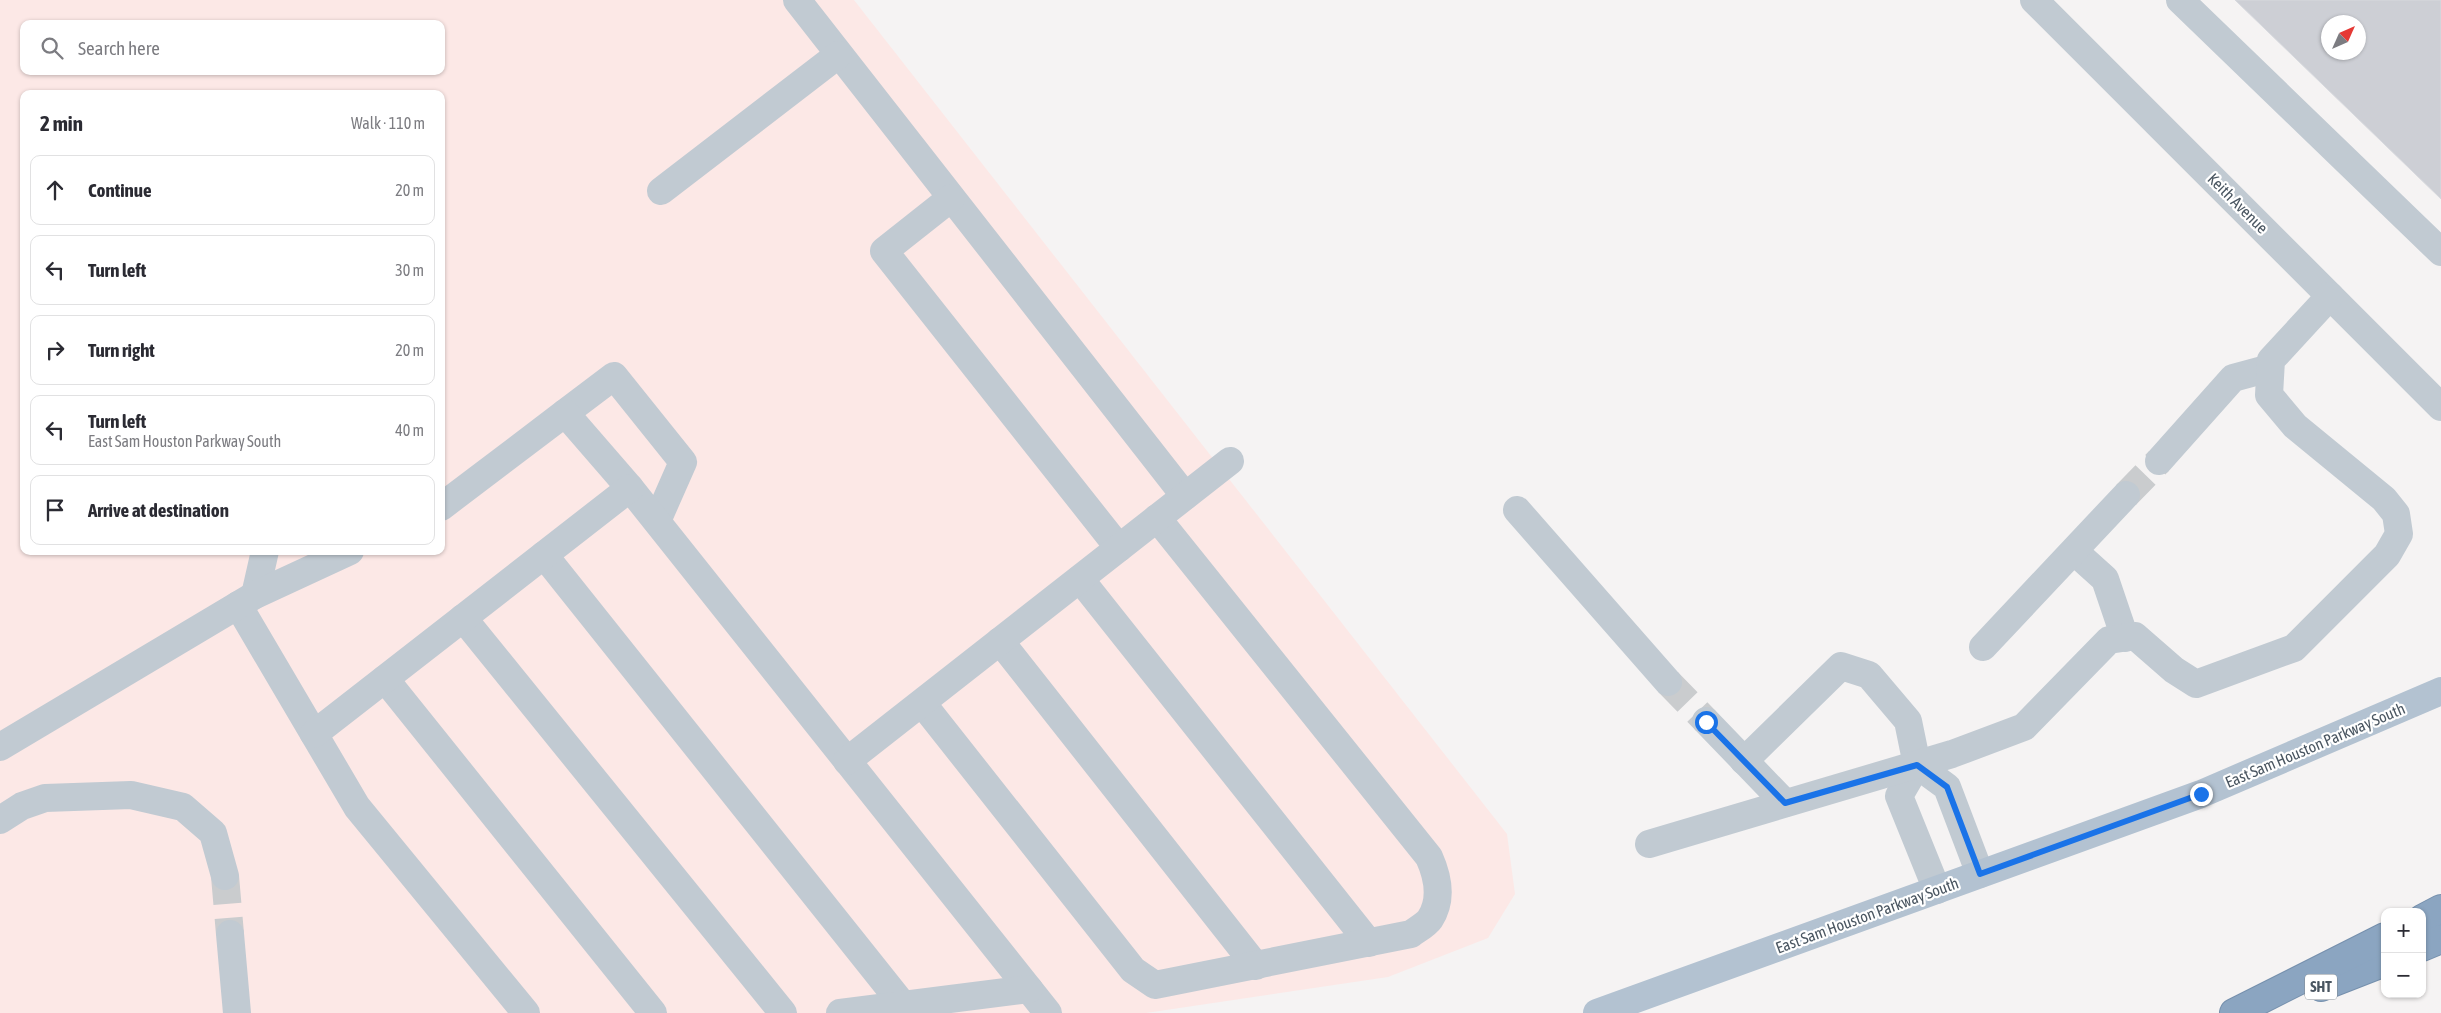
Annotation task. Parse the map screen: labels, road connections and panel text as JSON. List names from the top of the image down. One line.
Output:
{"streets":{"highway":["SHT"],"main road":["East Sam Houston Parkway South"],"street":["Keith Avenue"]},"north":"top right","page":{"search":"Search here","heading":["2 min","Walk · 110 m"],"list":[["Continue","20 m"],["Turn left","30 m"],["Turn right","20 m"],["Turn left","East Sam Houston Parkway South","40 m"],"Arrive at destination"],"map_buttons":["+","−"]}}
